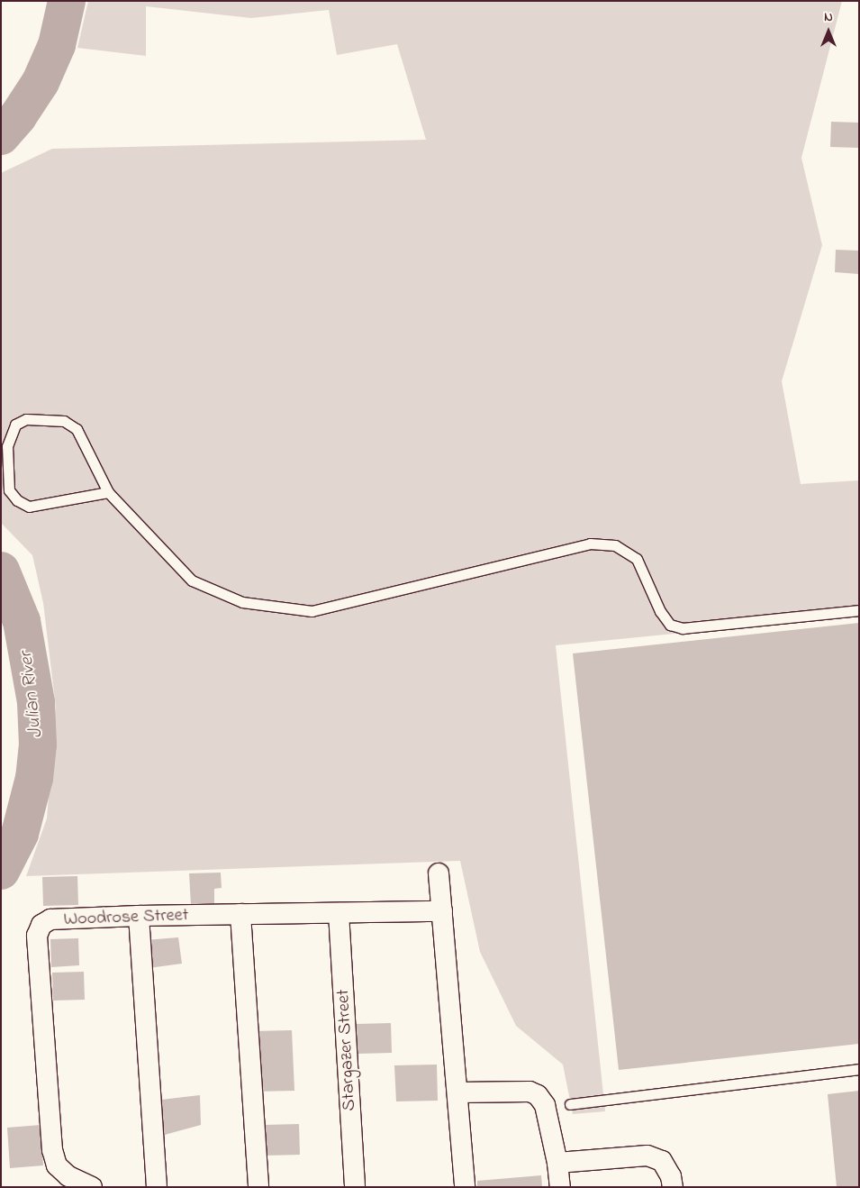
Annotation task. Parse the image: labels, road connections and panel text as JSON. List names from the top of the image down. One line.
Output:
{"streets":{"street":["Woodrose Street","Stargazer Street"]},"crossings":[["Woodrose Street","Stargazer Street"]],"water":["Julian River"],"north":"top"}
